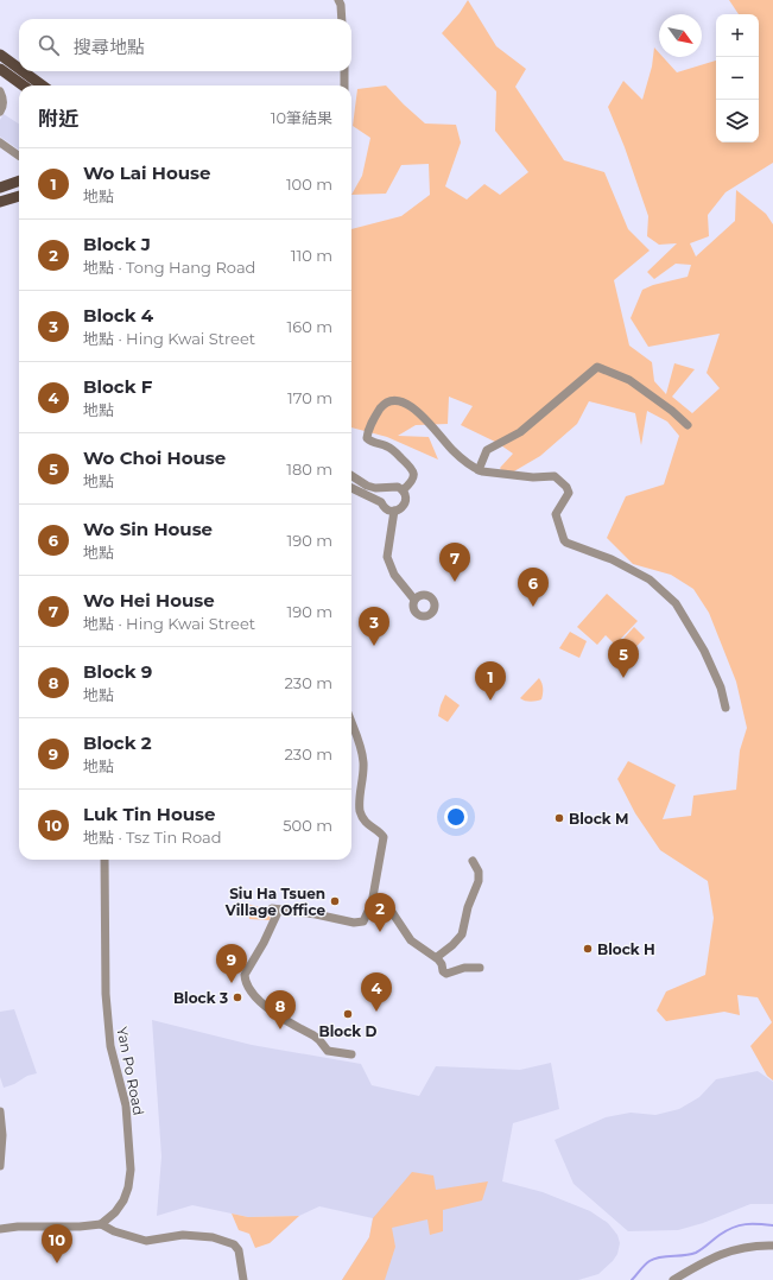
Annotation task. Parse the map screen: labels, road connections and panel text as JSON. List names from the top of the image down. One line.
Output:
{"streets":{"street":["Yan Po Road"]},"places":["Block M","Siu Ha Tsuen Village Office","Block H","Block 3","Block D"],"north":"bottom right","page":{"map_buttons":["+","−"],"search":"搜尋地點","heading":["附近","10筆結果"],"list":[{"mark":"1","name":"Wo Lai House","note":"地點","value":"100 m"},{"mark":"2","name":"Block J","note":"地點 · Tong Hang Road","value":"110 m"},{"mark":"3","name":"Block 4","note":"地點 · Hing Kwai Street","value":"160 m"},{"mark":"4","name":"Block F","note":"地點","value":"170 m"},{"mark":"5","name":"Wo Choi House","note":"地點","value":"180 m"},{"mark":"6","name":"Wo Sin House","note":"地點","value":"190 m"},{"mark":"7","name":"Wo Hei House","note":"地點 · Hing Kwai Street","value":"190 m"},{"mark":"8","name":"Block 9","note":"地點","value":"230 m"},{"mark":"9","name":"Block 2","note":"地點","value":"230 m"},{"mark":"10","name":"Luk Tin House","note":"地點 · Tsz Tin Road","value":"500 m"}],"pins":["7","6","3","5","1","2","9","4","8","10"]}}
